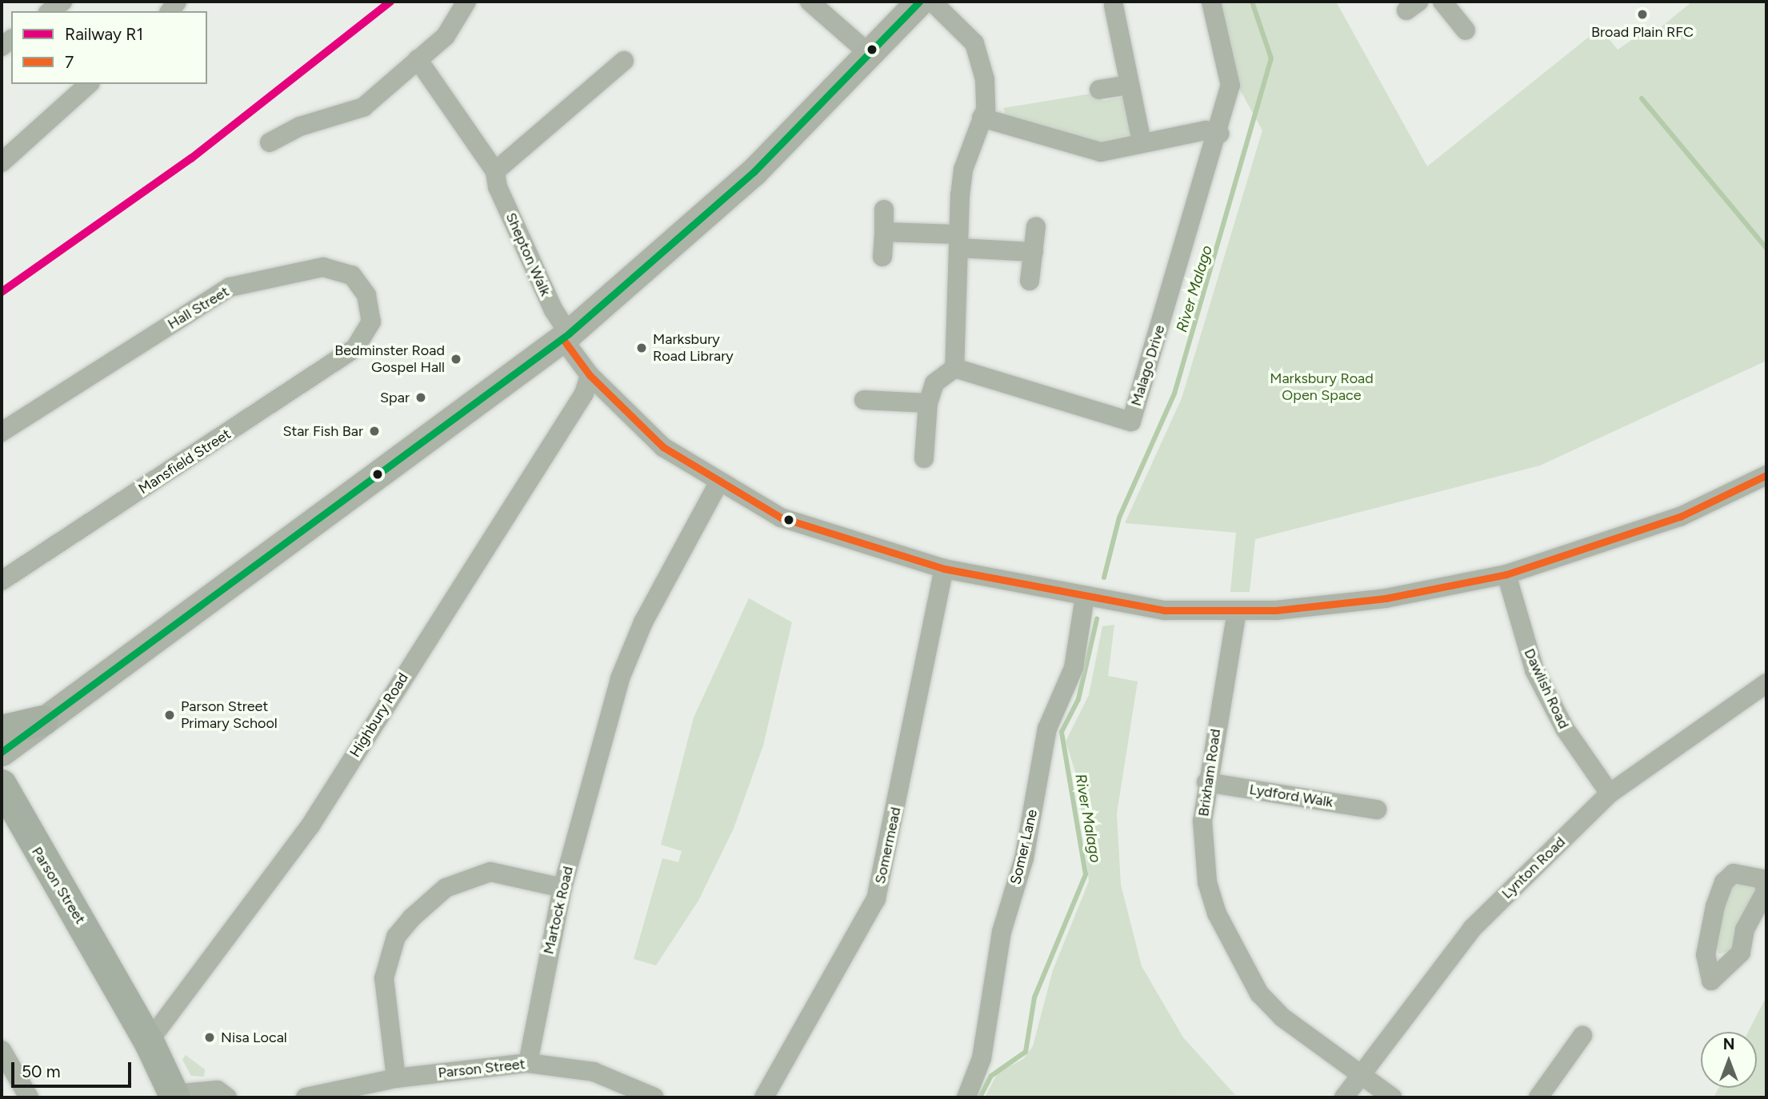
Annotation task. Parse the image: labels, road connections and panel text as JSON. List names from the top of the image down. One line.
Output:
{"streets":{"highway":["Parson Street"],"street":["Shepton Walk","Hall Street","Malago Drive","Mansfield Street","Dawlish Road","Highbury Road","Brixham Road","Lydford Walk","Somermead","Somer Lane","Lynton Road","Martock Road"]},"crossings":[["Shepton Walk","Dawlish Road"],["Shepton Walk","Highbury Road"],["Shepton Walk","Brixham Road"],["Shepton Walk","Somermead"],["Shepton Walk","Somer Lane"],["Shepton Walk","Martock Road"],["Hall Street","Mansfield Street"],["Dawlish Road","Lynton Road"],["Highbury Road","Parson Street"],["Brixham Road","Lydford Walk"],["Brixham Road","Lynton Road"],["Parson Street","Martock Road"]],"water":["River Malago"],"parks":["Marksbury Road Open Space"],"places":["Broad Plain RFC","Marksbury Road Library","Bedminster Road Gospel Hall","Spar","Star Fish Bar","Parson Street Primary School","Nisa Local"],"lines":["rail line R1","transit line 7"],"legend":["Railway R1","7"],"scale_bar":"50 m","north":"top"}
